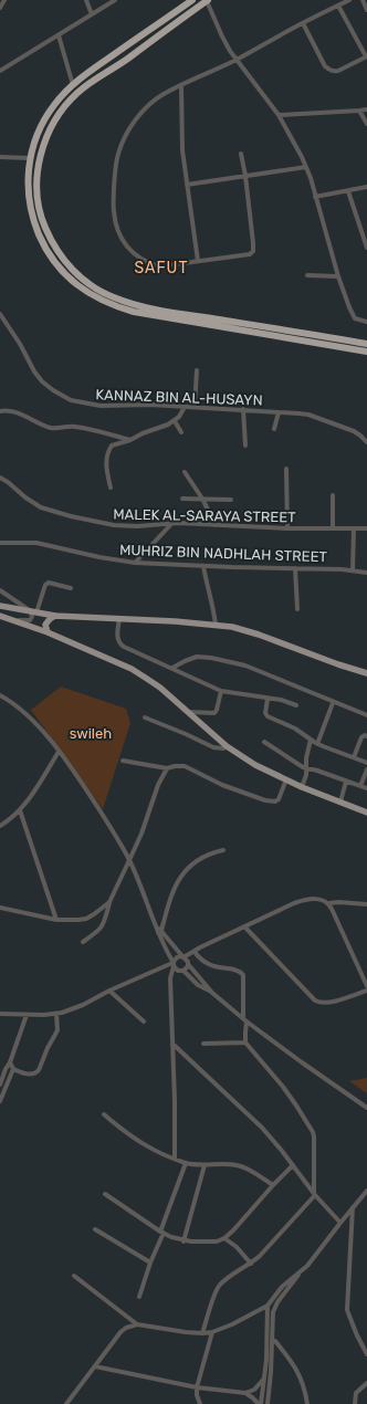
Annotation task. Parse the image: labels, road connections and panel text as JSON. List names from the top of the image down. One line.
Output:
{"streets":{"street":["KANNAZ BIN AL-HUSAYN","MALEK AL-SARAYA STREET","MUHRIZ BIN NADHLAH STREET"]},"districts":["SAFUT"],"parks":["swileh"]}
